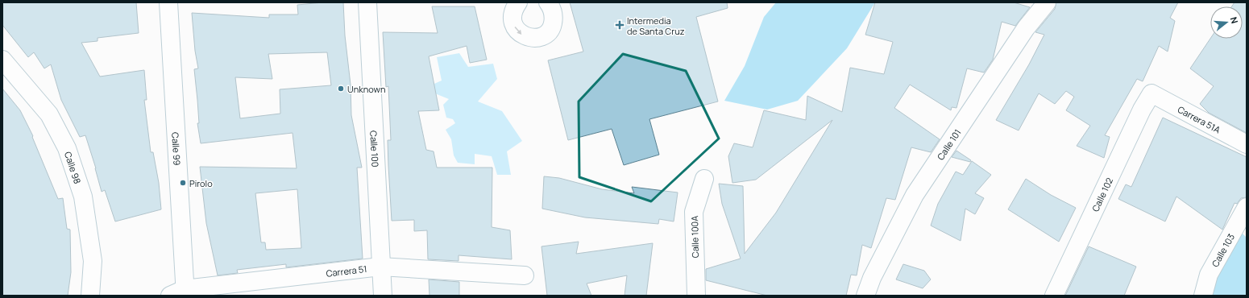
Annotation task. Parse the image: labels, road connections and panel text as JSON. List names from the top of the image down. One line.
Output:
{"streets":{"street":["Carrera 51A","Calle 101","Calle 99","Calle 100","Calle 98","Calle 102","Calle 100A","Calle 103","Carrera 51"]},"crossings":[["Carrera 51A","Calle 102"],["Calle 99","Carrera 51"],["Calle 100","Carrera 51"]],"places":{"health":["Intermedia de Santa Cruz"],"other":["Unknown","Pirolo"]},"north":"right"}
